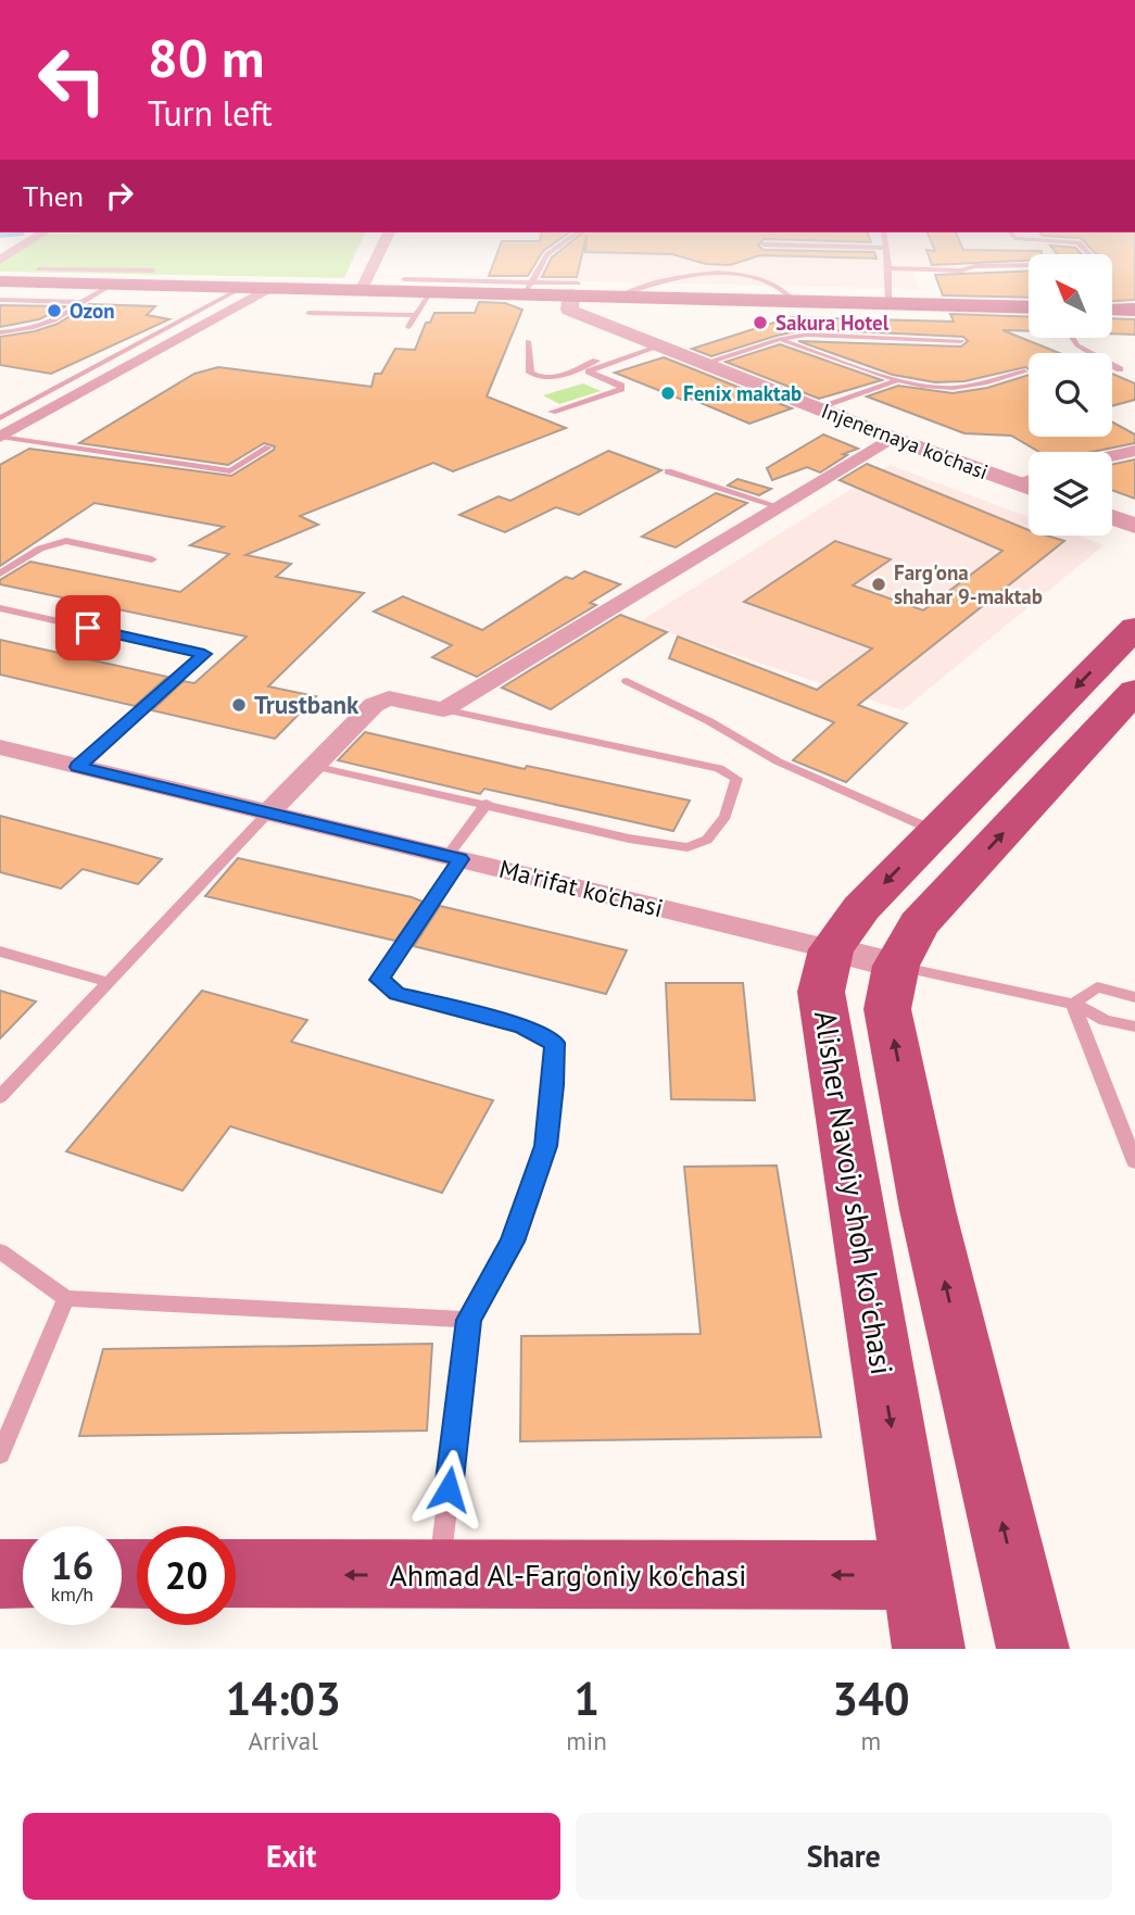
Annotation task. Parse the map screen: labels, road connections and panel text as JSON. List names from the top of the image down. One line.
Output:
{"streets":{"main road":["Alisher Navoiy shoh koʻchasi","Ahmad Al-Farg'oniy ko'chasi"],"street":["Injenernaya ko'chasi","Ma'rifat ko'chasi"]},"crossings":[["Ma'rifat ko'chasi","Alisher Navoiy shoh koʻchasi"],["Alisher Navoiy shoh koʻchasi","Ahmad Al-Farg'oniy ko'chasi"]],"one_way":["Ahmad Al-Farg'oniy ko'chasi"],"places":["Ozon","Sakura Hotel","Fenix maktab","Farg'ona shahar 9-maktab","Trustbank"],"north":"top left","page":{"turn":["80 m","Turn left"],"then":"Then","speed":"16 km/h","limit":"20","eta":["14:03","Arrival","1","min","340","m"],"buttons":["Exit","Share"]}}
